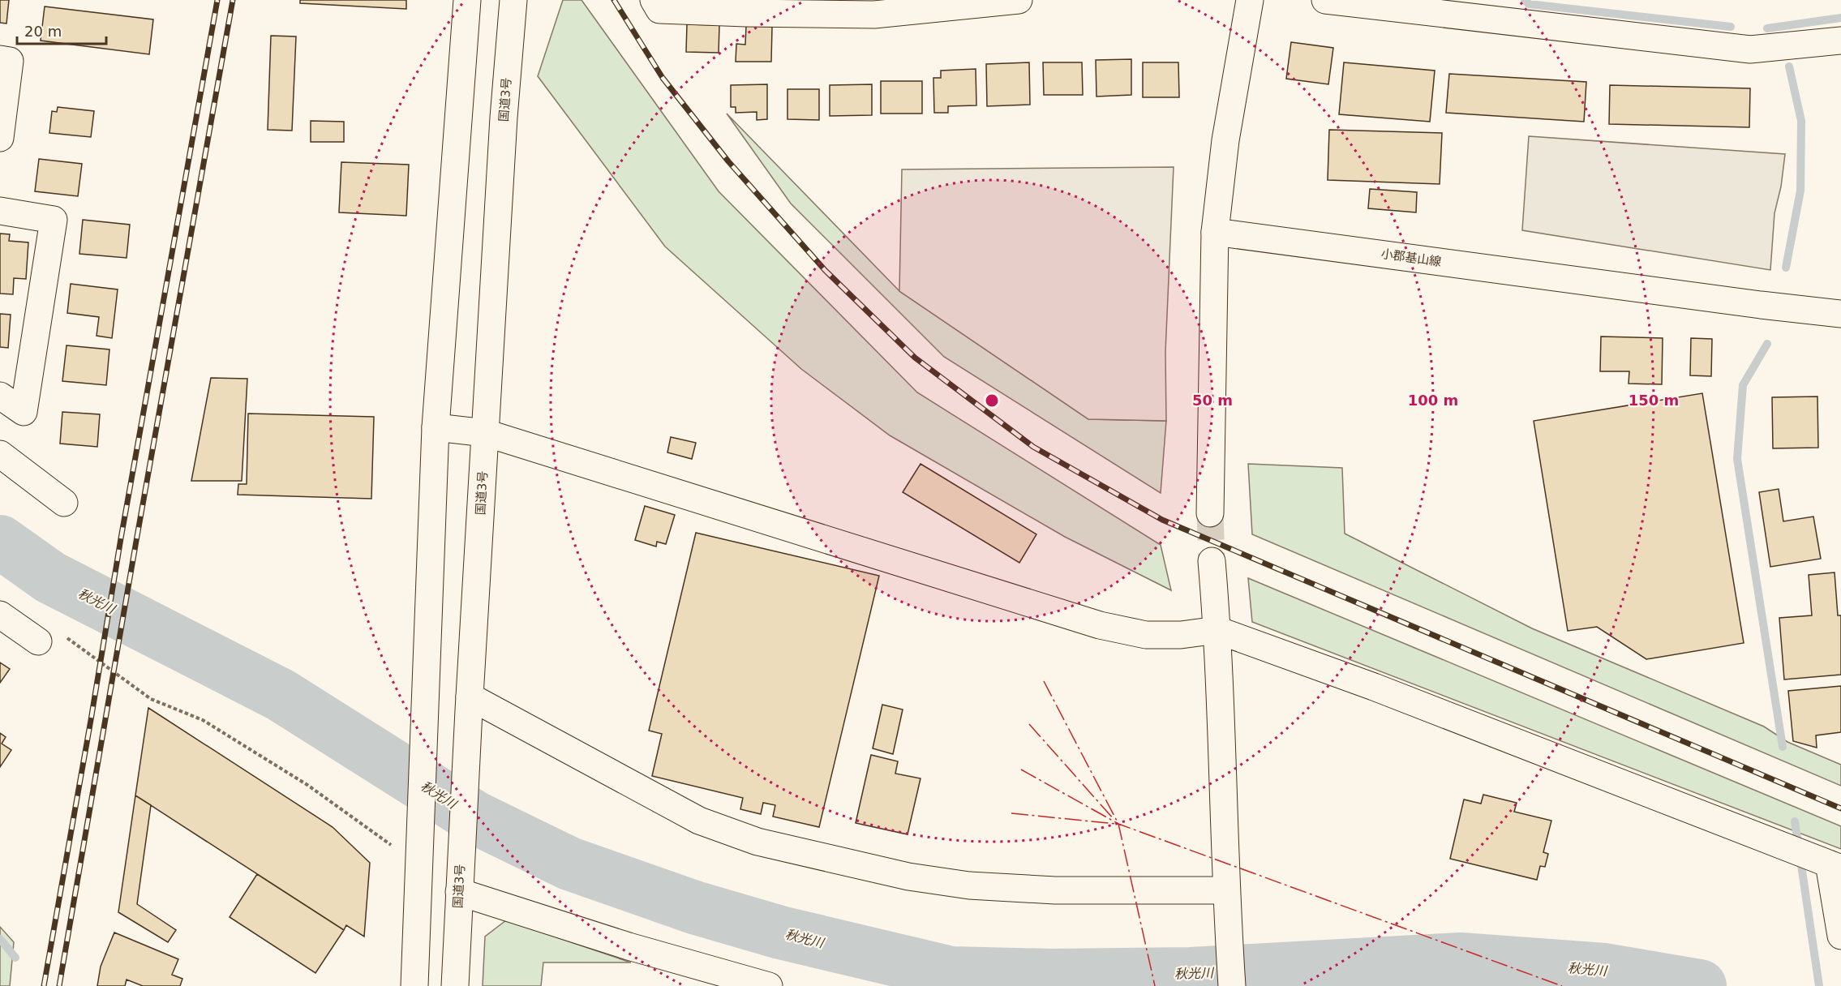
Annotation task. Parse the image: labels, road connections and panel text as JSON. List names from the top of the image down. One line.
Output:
{"streets":{"main road":["国道3号","小郡基山線"]},"water":["秋光川"],"scale_bar":"20 m","rings":["50 m","100 m","150 m"]}
